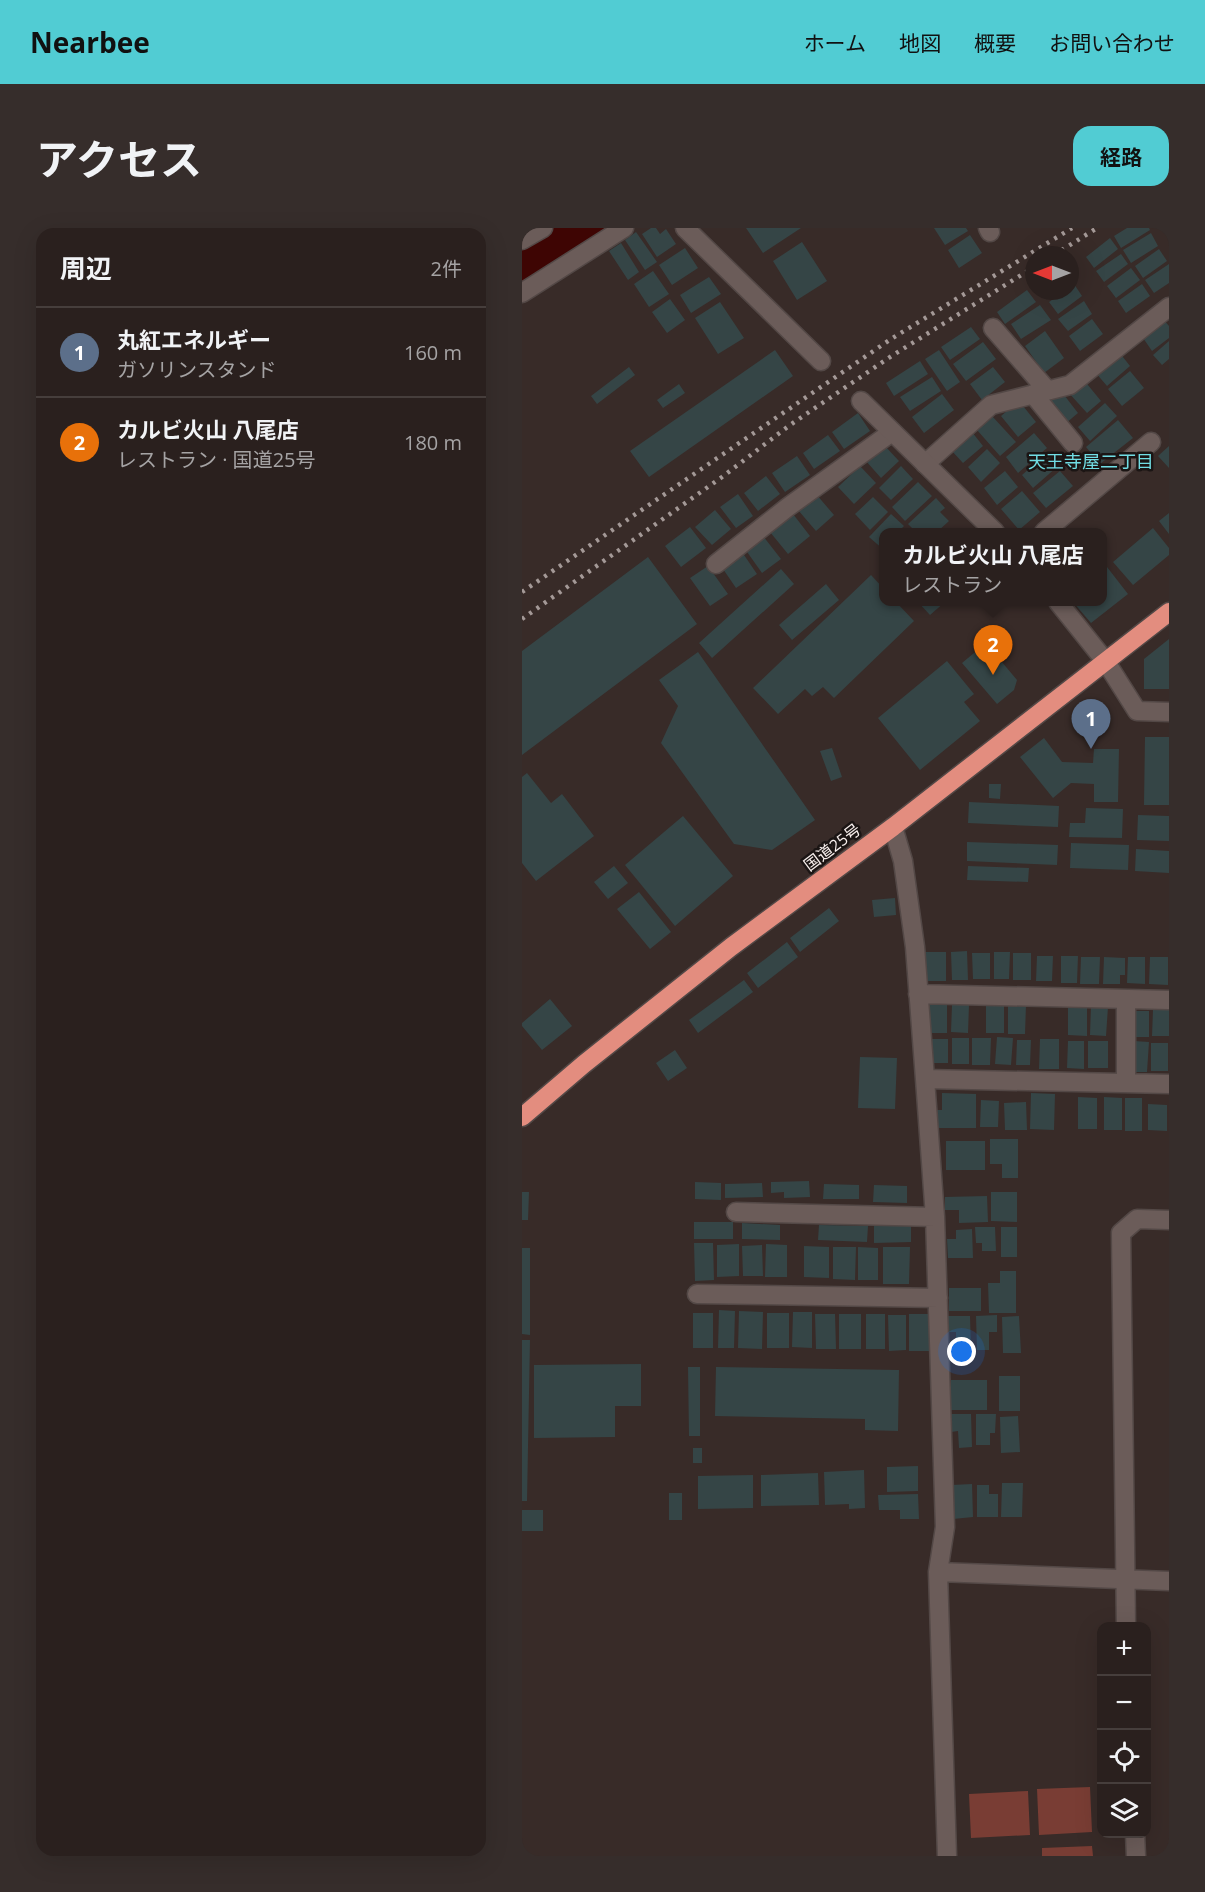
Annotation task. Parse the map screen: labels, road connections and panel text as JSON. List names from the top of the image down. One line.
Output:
{"streets":{"highway":["国道25号"]},"districts":["天王寺屋二丁目"],"north":"left","page":{"header":"Nearbee","nav":["ホーム","地図","概要","お問い合わせ"],"title":"アクセス","buttons":"経路","heading":["周辺","2件"],"list":[{"mark":"1","name":"丸紅エネルギー","note":"ガソリンスタンド","value":"160 m"},{"mark":"2","name":"カルビ火山 八尾店","note":"レストラン · 国道25号","value":"180 m"}],"popup":["カルビ火山 八尾店","レストラン"],"pins":["2","1"],"map_buttons":["+","−"]}}
